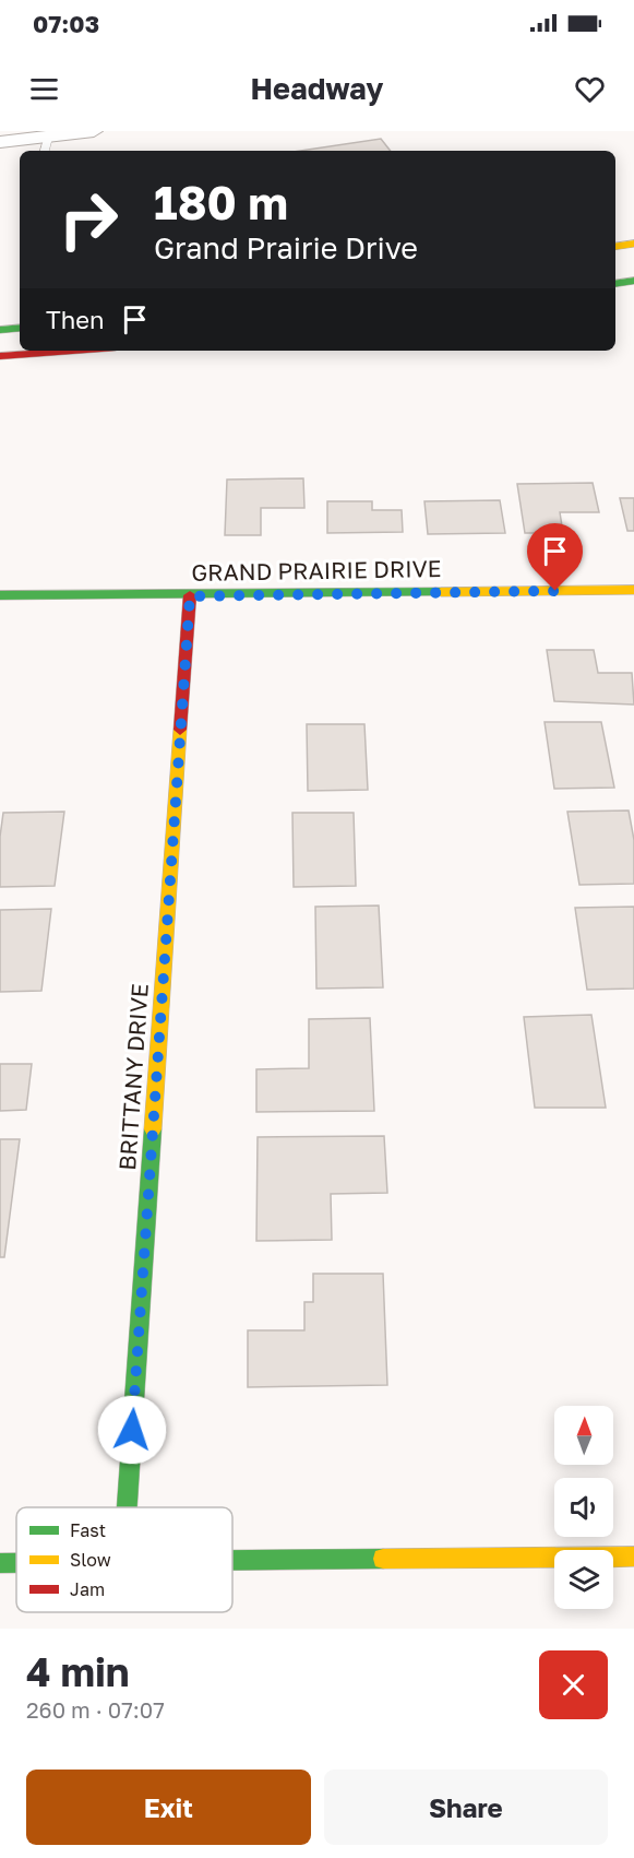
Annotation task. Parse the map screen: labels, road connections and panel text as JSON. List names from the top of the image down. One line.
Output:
{"streets":{"main road":["GRAND PRAIRIE DRIVE","BRITTANY DRIVE"]},"crossings":[["GRAND PRAIRIE DRIVE","BRITTANY DRIVE"]],"legend":["Fast","Slow","Jam"],"north":"top","page":{"status":"07:03","header":"Headway","turn":["180 m","Grand Prairie Drive"],"then":"Then","heading":["4 min","260 m · 07:07"],"buttons":["Exit","Share"]}}
